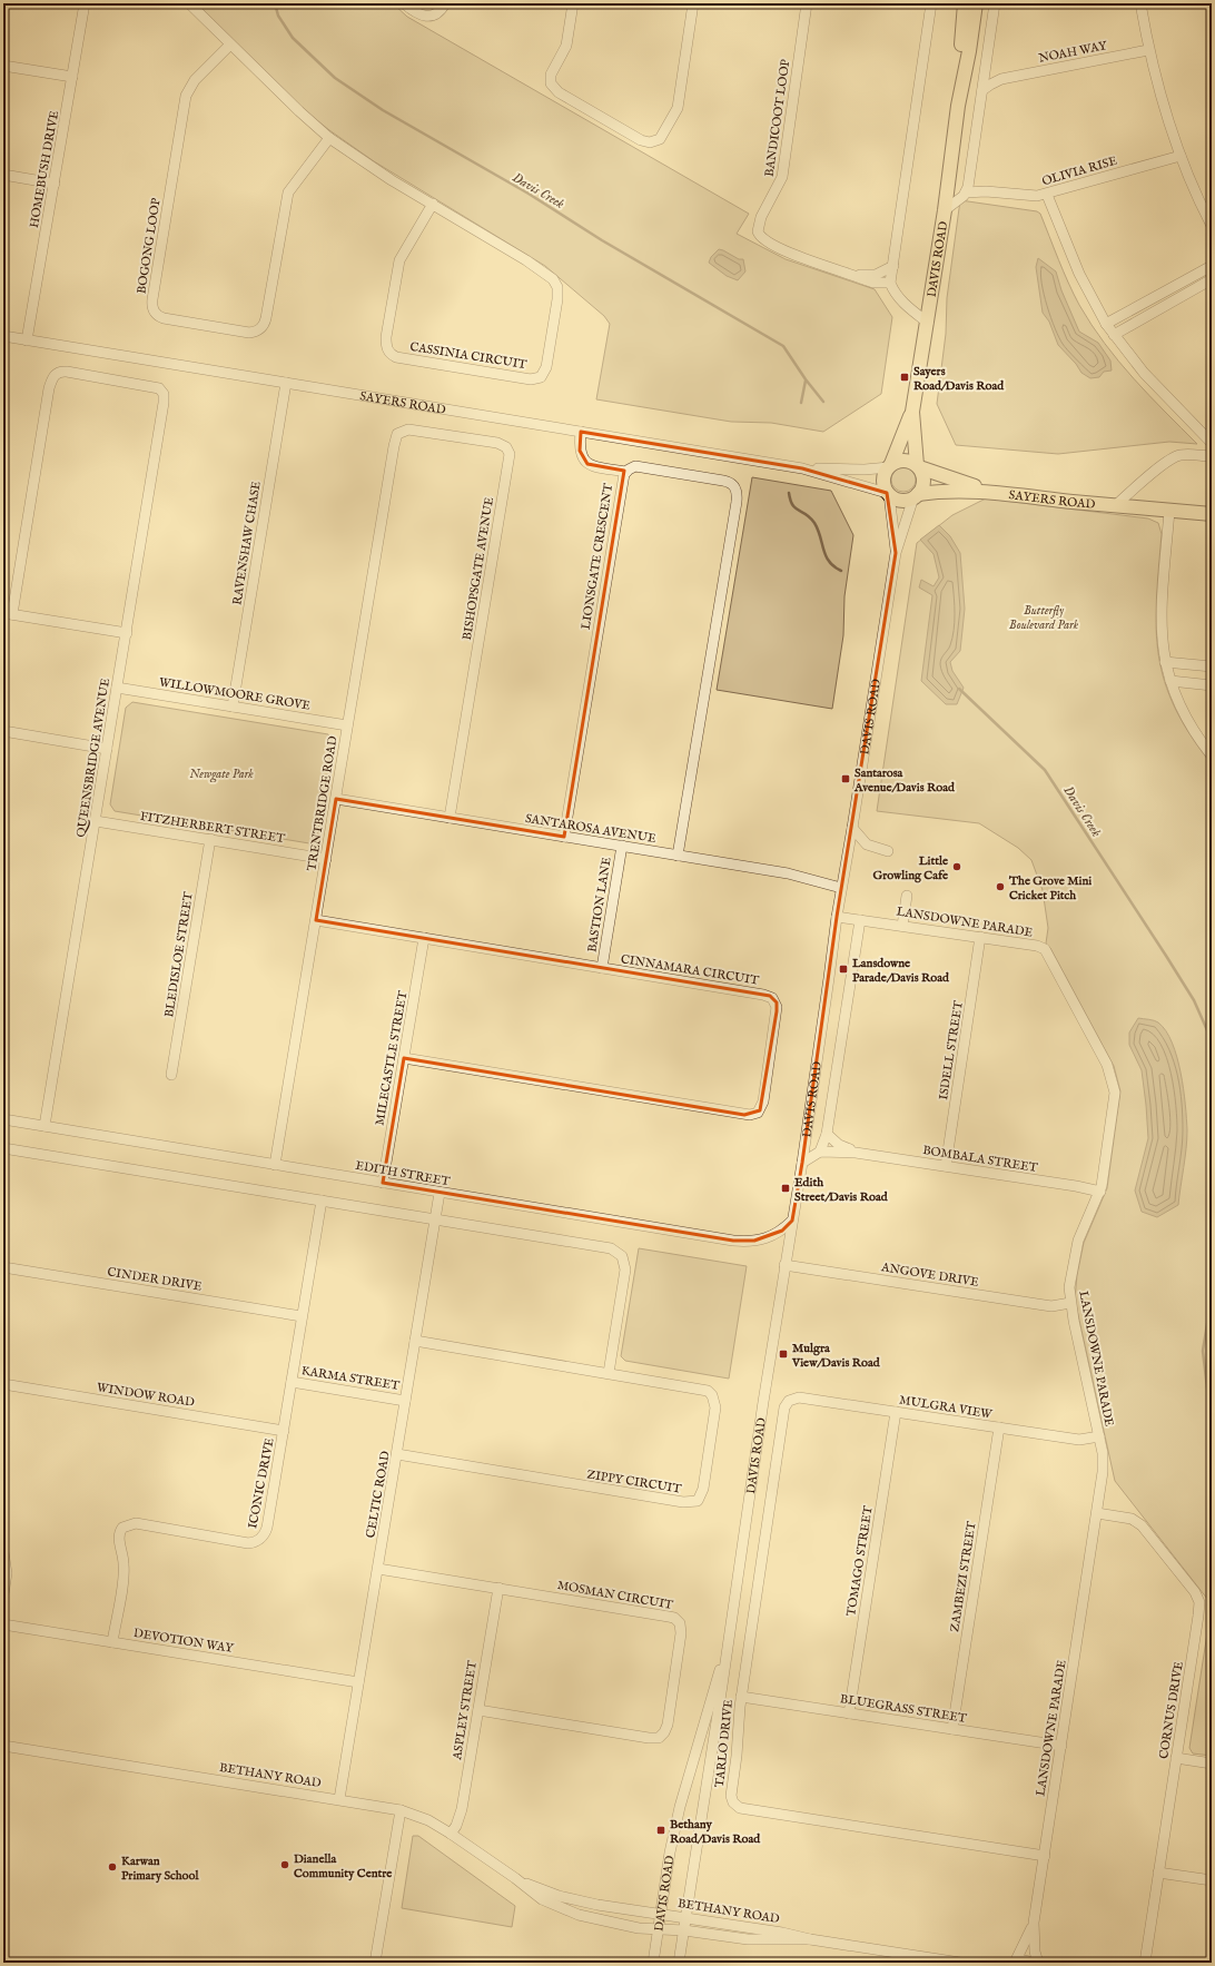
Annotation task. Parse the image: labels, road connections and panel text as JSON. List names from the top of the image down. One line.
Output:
{"streets":{"main road":["DAVIS ROAD","SAYERS ROAD"],"street":["NOAH WAY","BANDICOOT LOOP","HOMEBUSH DRIVE","OLIVIA RISE","BOGONG LOOP","CASSINIA CIRCUIT","RAVENSHAW CHASE","LIONSGATE CRESCENT","BISHOPSGATE AVENUE","WILLOWMOORE GROVE","QUEENSBRIDGE AVENUE","TRENTBRIDGE ROAD","FITZHERBERT STREET","SANTAROSA AVENUE","BASTION LANE","LANSDOWNE PARADE","BLEDISLOE STREET","CINNAMARA CIRCUIT","ISDELL STREET","MILECASTLE STREET","BOMBALA STREET","EDITH STREET","ANGOVE DRIVE","CINDER DRIVE","KARMA STREET","WINDOW ROAD","MULGRA VIEW","ZIPPY CIRCUIT","ICONIC DRIVE","CELTIC ROAD","TOMAGO STREET","ZAMBEZI STREET","MOSMAN CIRCUIT","DEVOTION WAY","BLUEGRASS STREET","ASPLEY STREET","CORNUS DRIVE","TARLO DRIVE","BETHANY ROAD"]},"crossings":[["HOMEBUSH DRIVE","SAYERS ROAD"],["BOGONG LOOP","CASSINIA CIRCUIT"],["DAVIS ROAD","SAYERS ROAD"],["DAVIS ROAD","SANTAROSA AVENUE"],["DAVIS ROAD","LANSDOWNE PARADE"],["DAVIS ROAD","EDITH STREET"],["DAVIS ROAD","ANGOVE DRIVE"],["DAVIS ROAD","BETHANY ROAD"],["SAYERS ROAD","RAVENSHAW CHASE"],["RAVENSHAW CHASE","WILLOWMOORE GROVE"],["LIONSGATE CRESCENT","SANTAROSA AVENUE"],["BISHOPSGATE AVENUE","TRENTBRIDGE ROAD"],["BISHOPSGATE AVENUE","SANTAROSA AVENUE"],["WILLOWMOORE GROVE","QUEENSBRIDGE AVENUE"],["WILLOWMOORE GROVE","TRENTBRIDGE ROAD"],["QUEENSBRIDGE AVENUE","FITZHERBERT STREET"],["QUEENSBRIDGE AVENUE","EDITH STREET"],["TRENTBRIDGE ROAD","FITZHERBERT STREET"],["TRENTBRIDGE ROAD","SANTAROSA AVENUE"],["TRENTBRIDGE ROAD","CINNAMARA CIRCUIT"],["TRENTBRIDGE ROAD","EDITH STREET"],["FITZHERBERT STREET","BLEDISLOE STREET"],["SANTAROSA AVENUE","BASTION LANE"],["BASTION LANE","CINNAMARA CIRCUIT"],["LANSDOWNE PARADE","ISDELL STREET"],["LANSDOWNE PARADE","BOMBALA STREET"],["LANSDOWNE PARADE","ANGOVE DRIVE"],["LANSDOWNE PARADE","MULGRA VIEW"],["LANSDOWNE PARADE","BLUEGRASS STREET"],["LANSDOWNE PARADE","CORNUS DRIVE"],["LANSDOWNE PARADE","TARLO DRIVE"],["CINNAMARA CIRCUIT","MILECASTLE STREET"],["ISDELL STREET","BOMBALA STREET"],["MILECASTLE STREET","EDITH STREET"],["EDITH STREET","CELTIC ROAD"],["CINDER DRIVE","ICONIC DRIVE"],["KARMA STREET","ICONIC DRIVE"],["KARMA STREET","CELTIC ROAD"],["WINDOW ROAD","ICONIC DRIVE"],["MULGRA VIEW","TOMAGO STREET"],["MULGRA VIEW","ZAMBEZI STREET"],["MULGRA VIEW","TARLO DRIVE"],["ZIPPY CIRCUIT","CELTIC ROAD"],["ICONIC DRIVE","DEVOTION WAY"],["CELTIC ROAD","MOSMAN CIRCUIT"],["CELTIC ROAD","DEVOTION WAY"],["CELTIC ROAD","BETHANY ROAD"],["TOMAGO STREET","BLUEGRASS STREET"],["ZAMBEZI STREET","BLUEGRASS STREET"],["MOSMAN CIRCUIT","ASPLEY STREET"],["BLUEGRASS STREET","TARLO DRIVE"],["ASPLEY STREET","BETHANY ROAD"]],"water":["Davis Creek"],"parks":["Butterfly Boulevard Park","Newgate Park"],"places":{"transit":["Sayers Road/Davis Road","Santarosa Avenue/Davis Road","Lansdowne Parade/Davis Road","Edith Street/Davis Road","Mulgra View/Davis Road","Bethany Road/Davis Road"],"other":["Little Growling Cafe","The Grove Mini Cricket Pitch","Dianella Community Centre","Karwan Primary School"]}}
